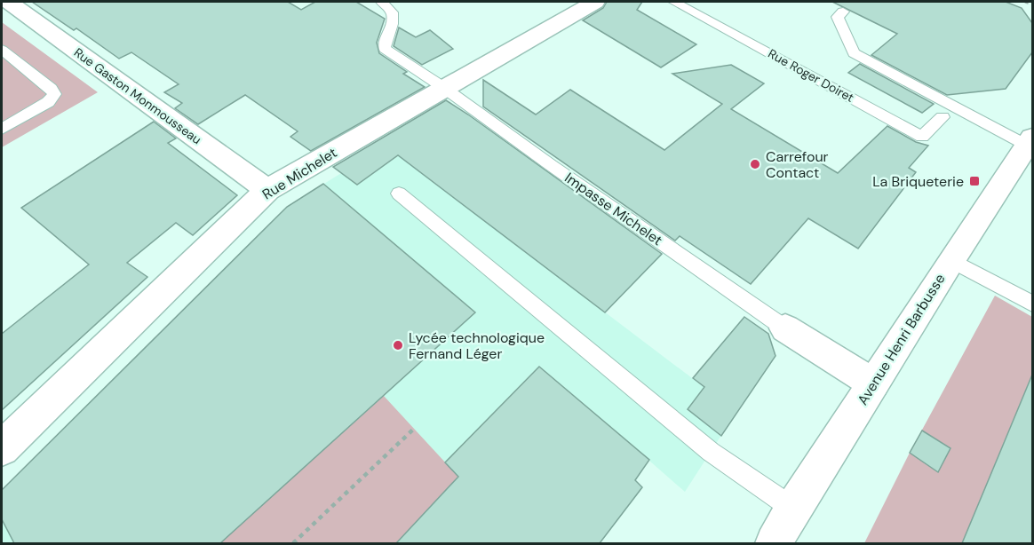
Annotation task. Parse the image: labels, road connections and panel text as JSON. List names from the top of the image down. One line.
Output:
{"streets":{"street":["Rue Gaston Monmousseau","Rue Michelet","Avenue Henri Barbusse"],"lane":["Rue Roger Doiret","Impasse Michelet"]},"crossings":[["Rue Gaston Monmousseau","Rue Michelet"],["Rue Michelet","Impasse Michelet"]],"places":{"other":["Carrefour Contact","Lycée technologique Fernand Léger"],"transit":["La Briqueterie"]}}
